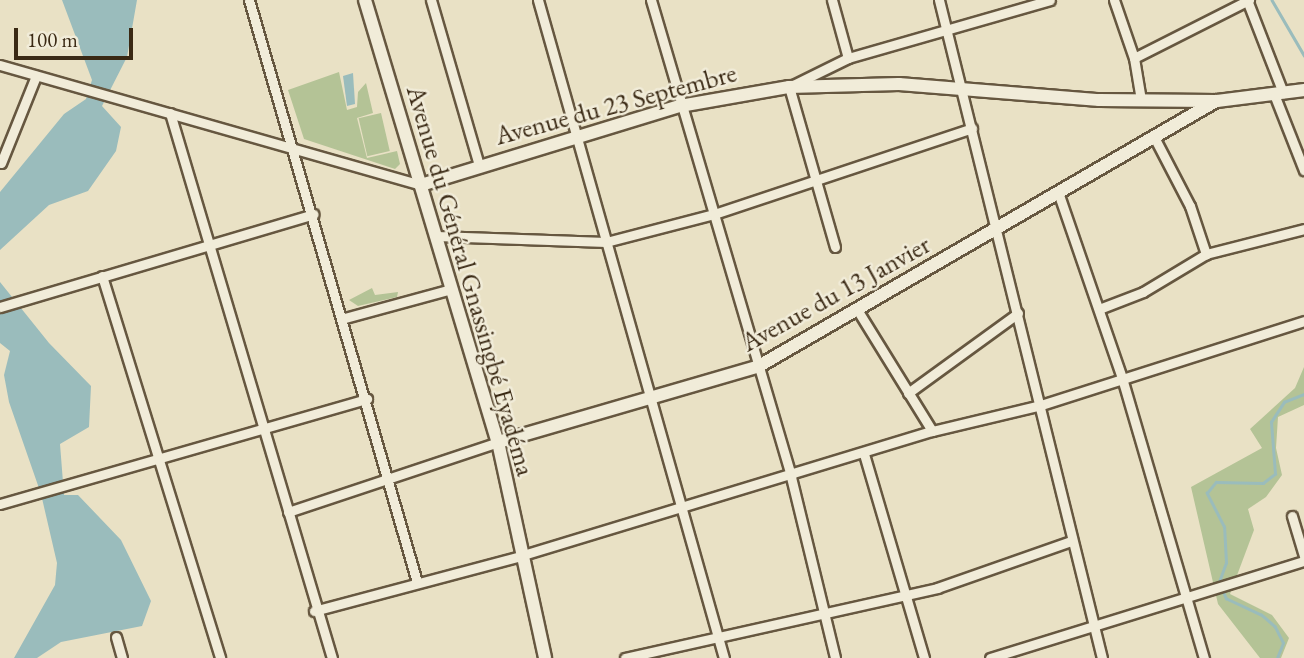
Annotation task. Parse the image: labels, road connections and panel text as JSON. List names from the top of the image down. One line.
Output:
{"streets":{"main road":["Avenue du 23 Septembre","Avenue du Général Gnassingbé Eyadéma","Avenue du 13 Janvier"]},"crossings":[["Avenue du 23 Septembre","Avenue du Général Gnassingbé Eyadéma"],["Avenue du 23 Septembre","Avenue du 13 Janvier"],["Avenue du Général Gnassingbé Eyadéma","Avenue du 13 Janvier"]],"scale_bar":"100 m"}
